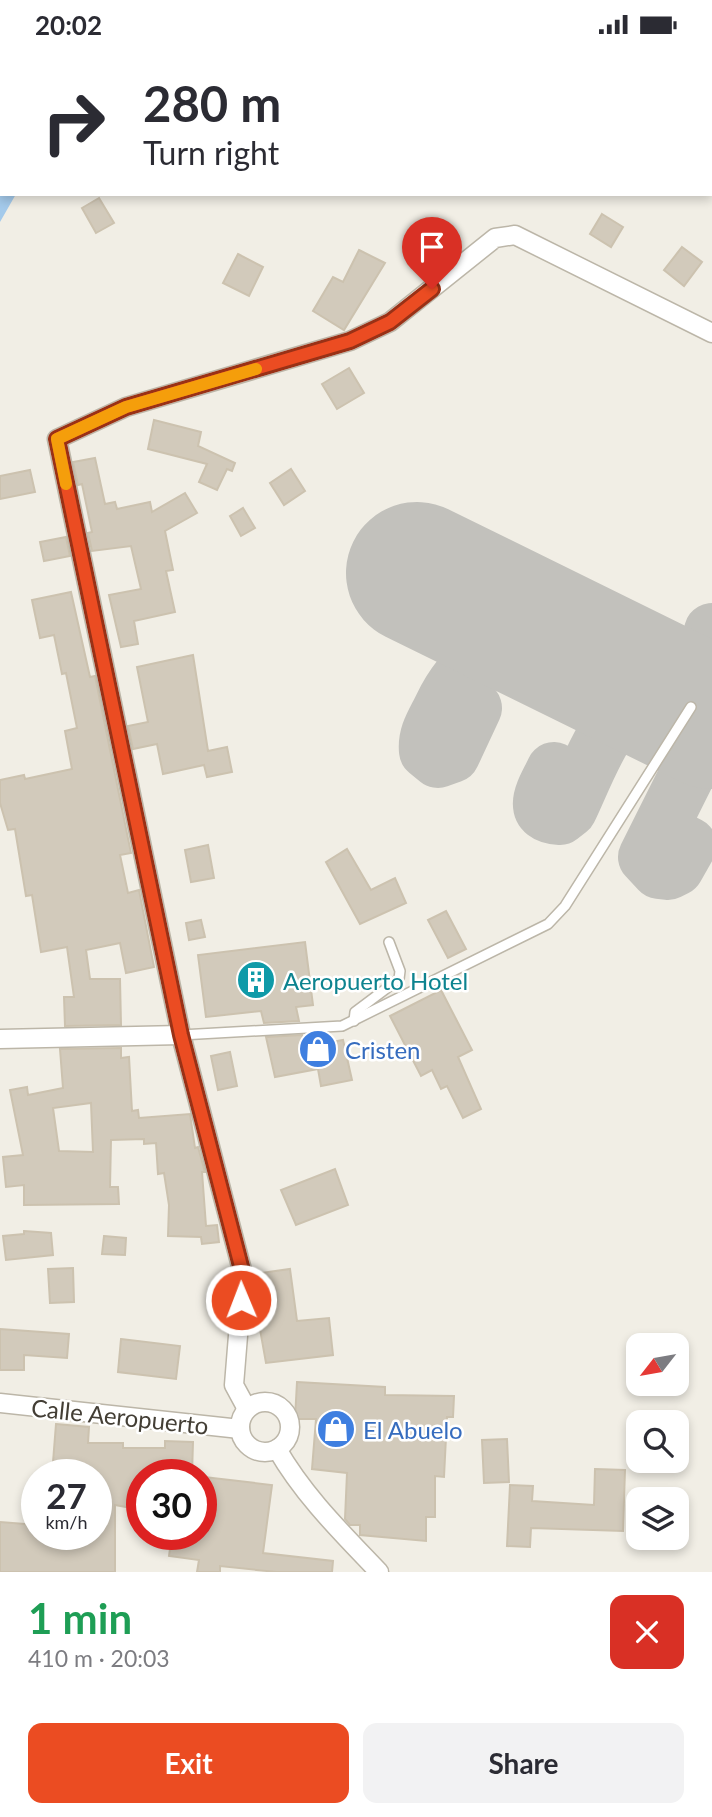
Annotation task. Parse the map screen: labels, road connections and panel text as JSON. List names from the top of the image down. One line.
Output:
{"streets":{"street":["Calle Aeropuerto"]},"places":{"building":["Aeropuerto Hotel"],"shop":["Cristen","El Abuelo"]},"north":"bottom left","page":{"status":"20:02","turn":["280 m","Turn right"],"speed":"27 km/h","limit":"30","heading":["1 min","410 m · 20:03"],"buttons":["Exit","Share"]}}
